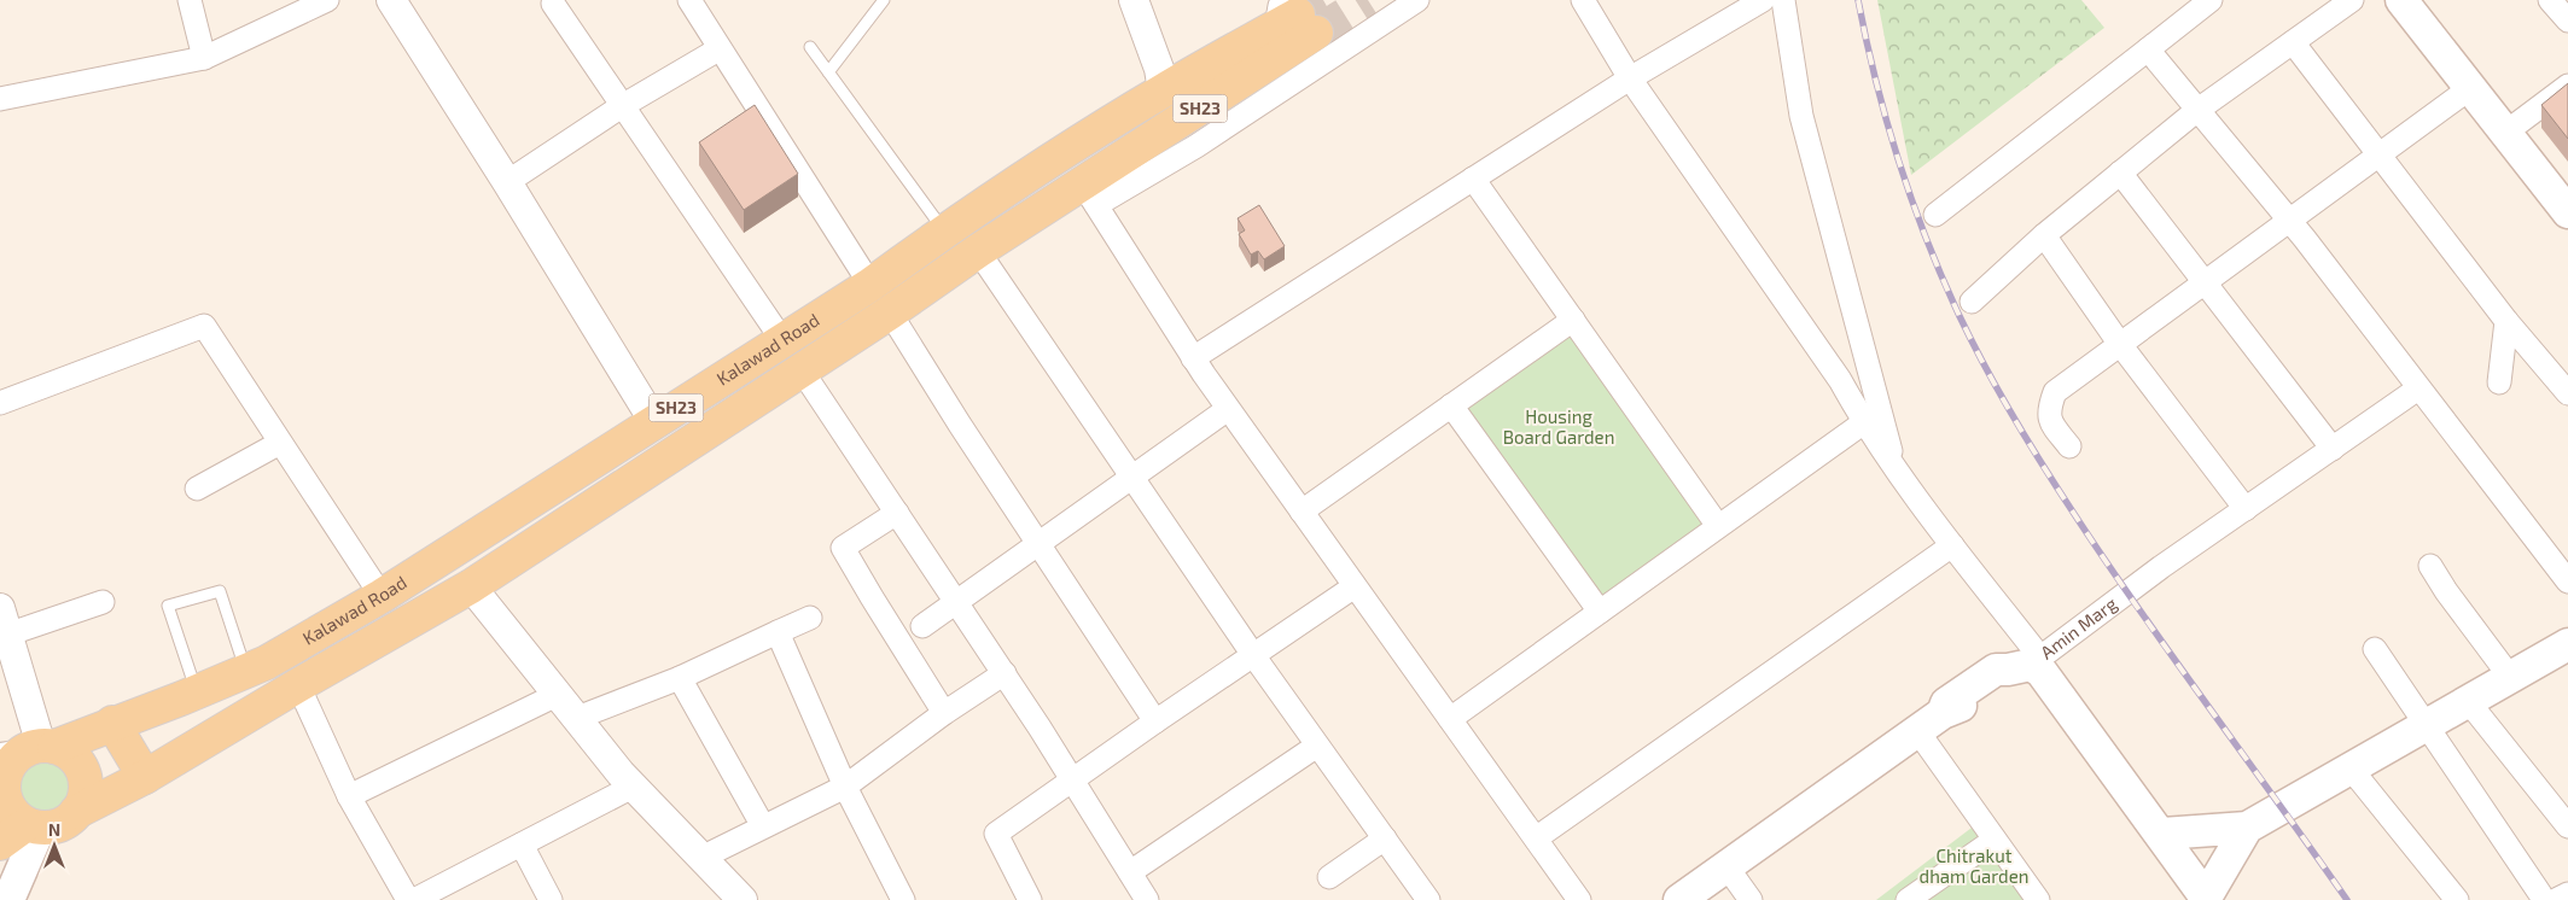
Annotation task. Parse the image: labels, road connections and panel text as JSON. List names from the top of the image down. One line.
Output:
{"streets":{"main road":["SH23","Kalawad Road"],"street":["Amin Marg"]},"crossings":[["SH23","Kalawad Road"]],"parks":["Housing Board Garden","Chitrakut dham Garden"],"north":"top"}
